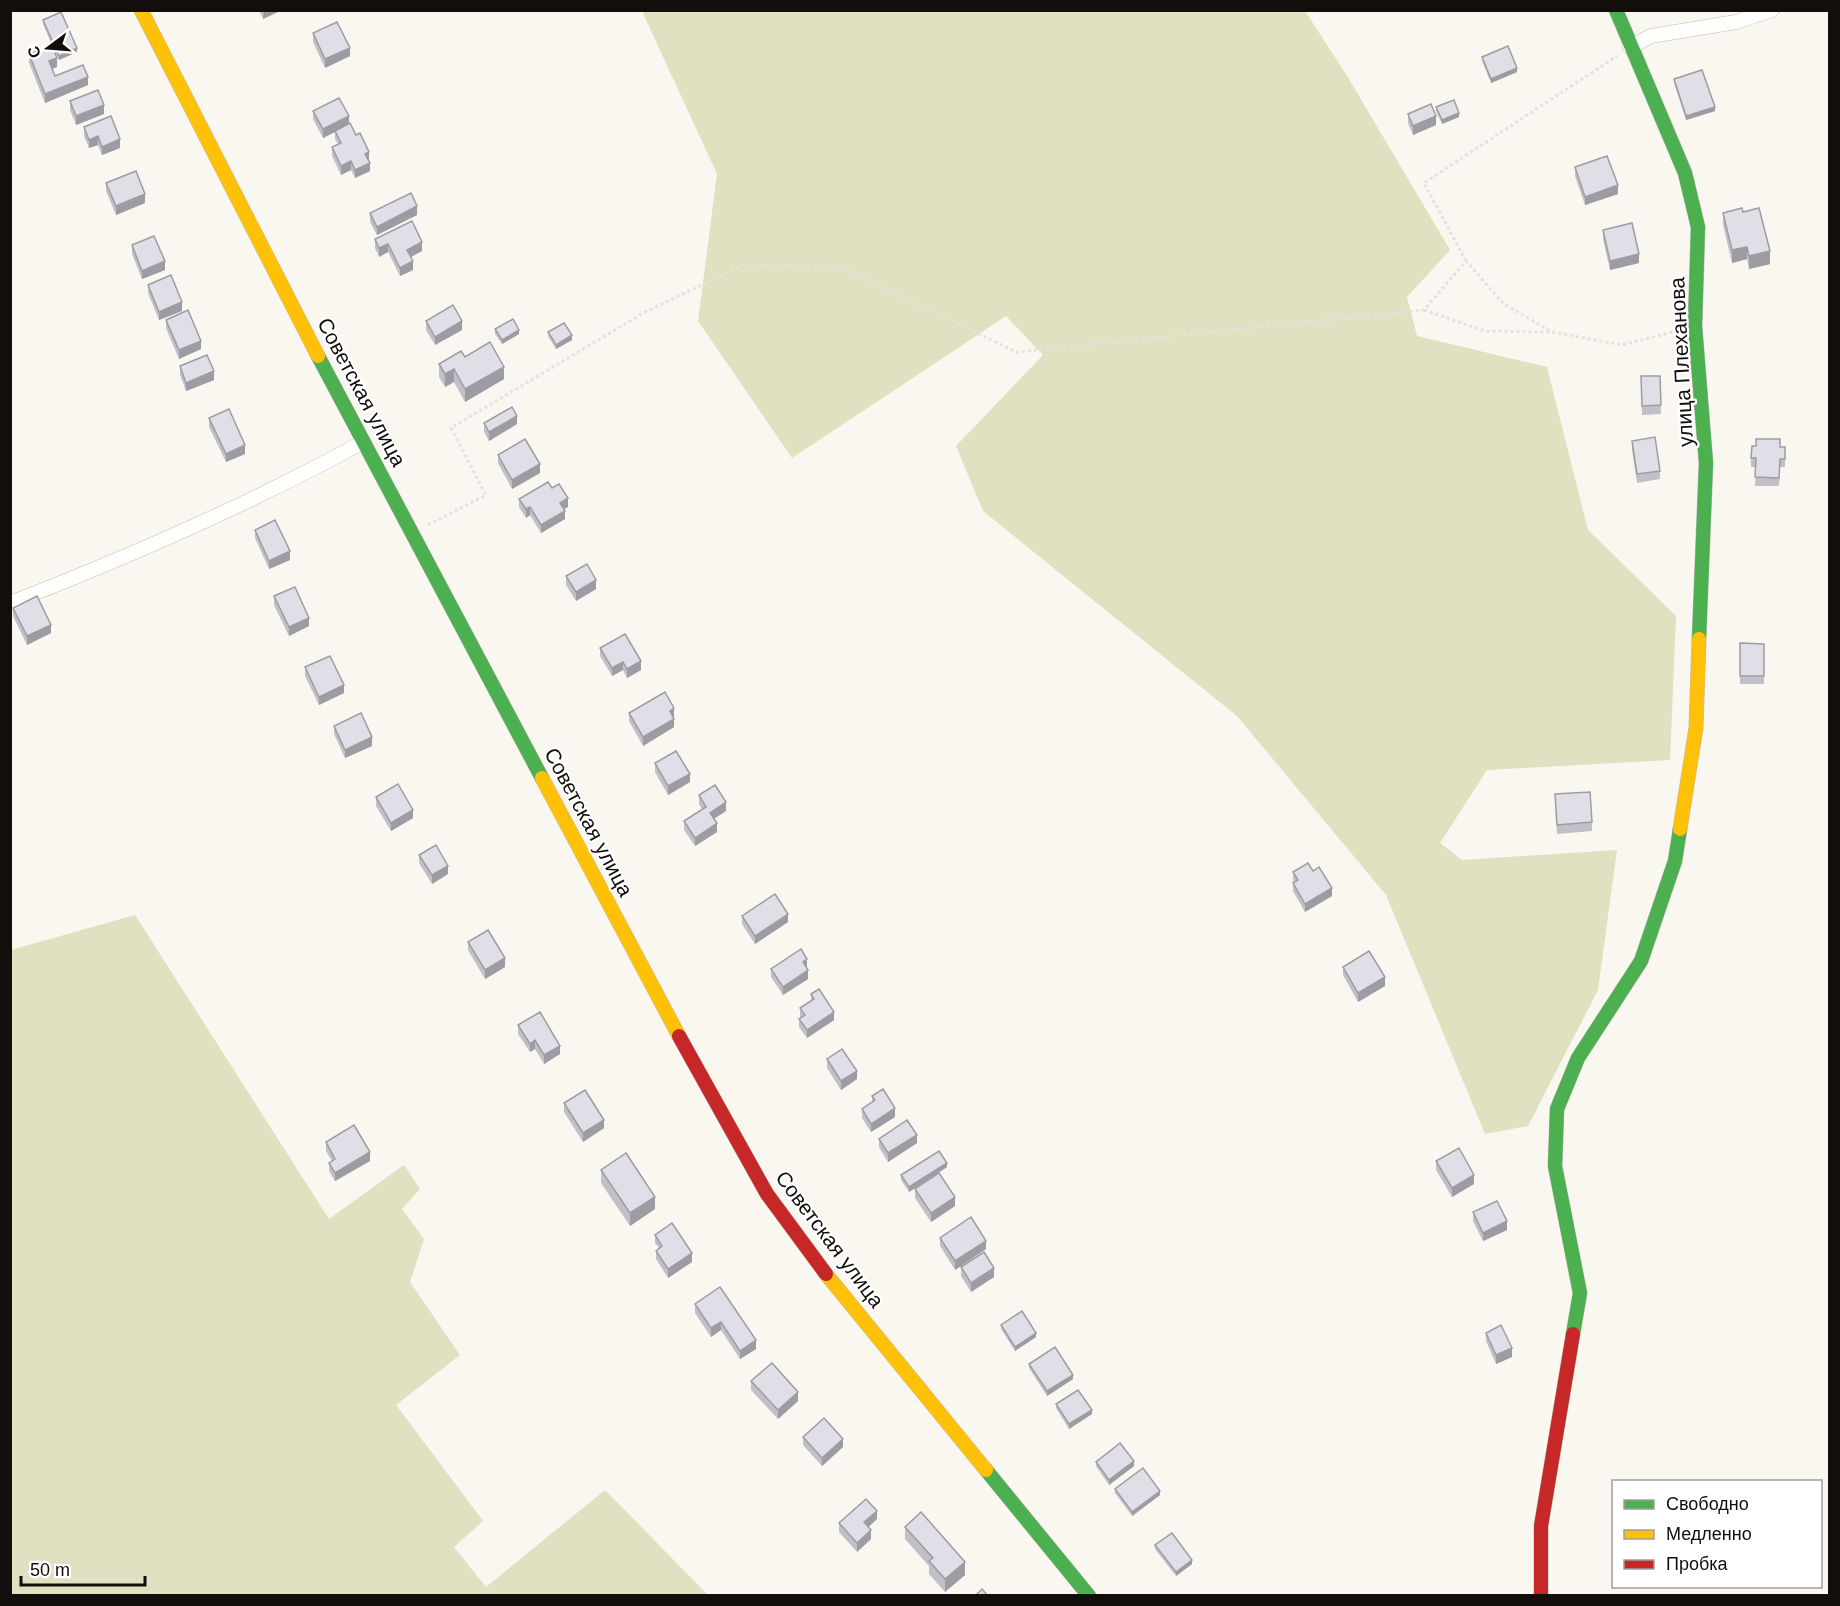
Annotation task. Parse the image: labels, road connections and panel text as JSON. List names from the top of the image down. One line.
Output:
{"streets":{"main road":["улица Плеханова","Советская улица"]},"legend":["Свободно","Медленно","Пробка"],"scale_bar":"50 m","north":"left"}
